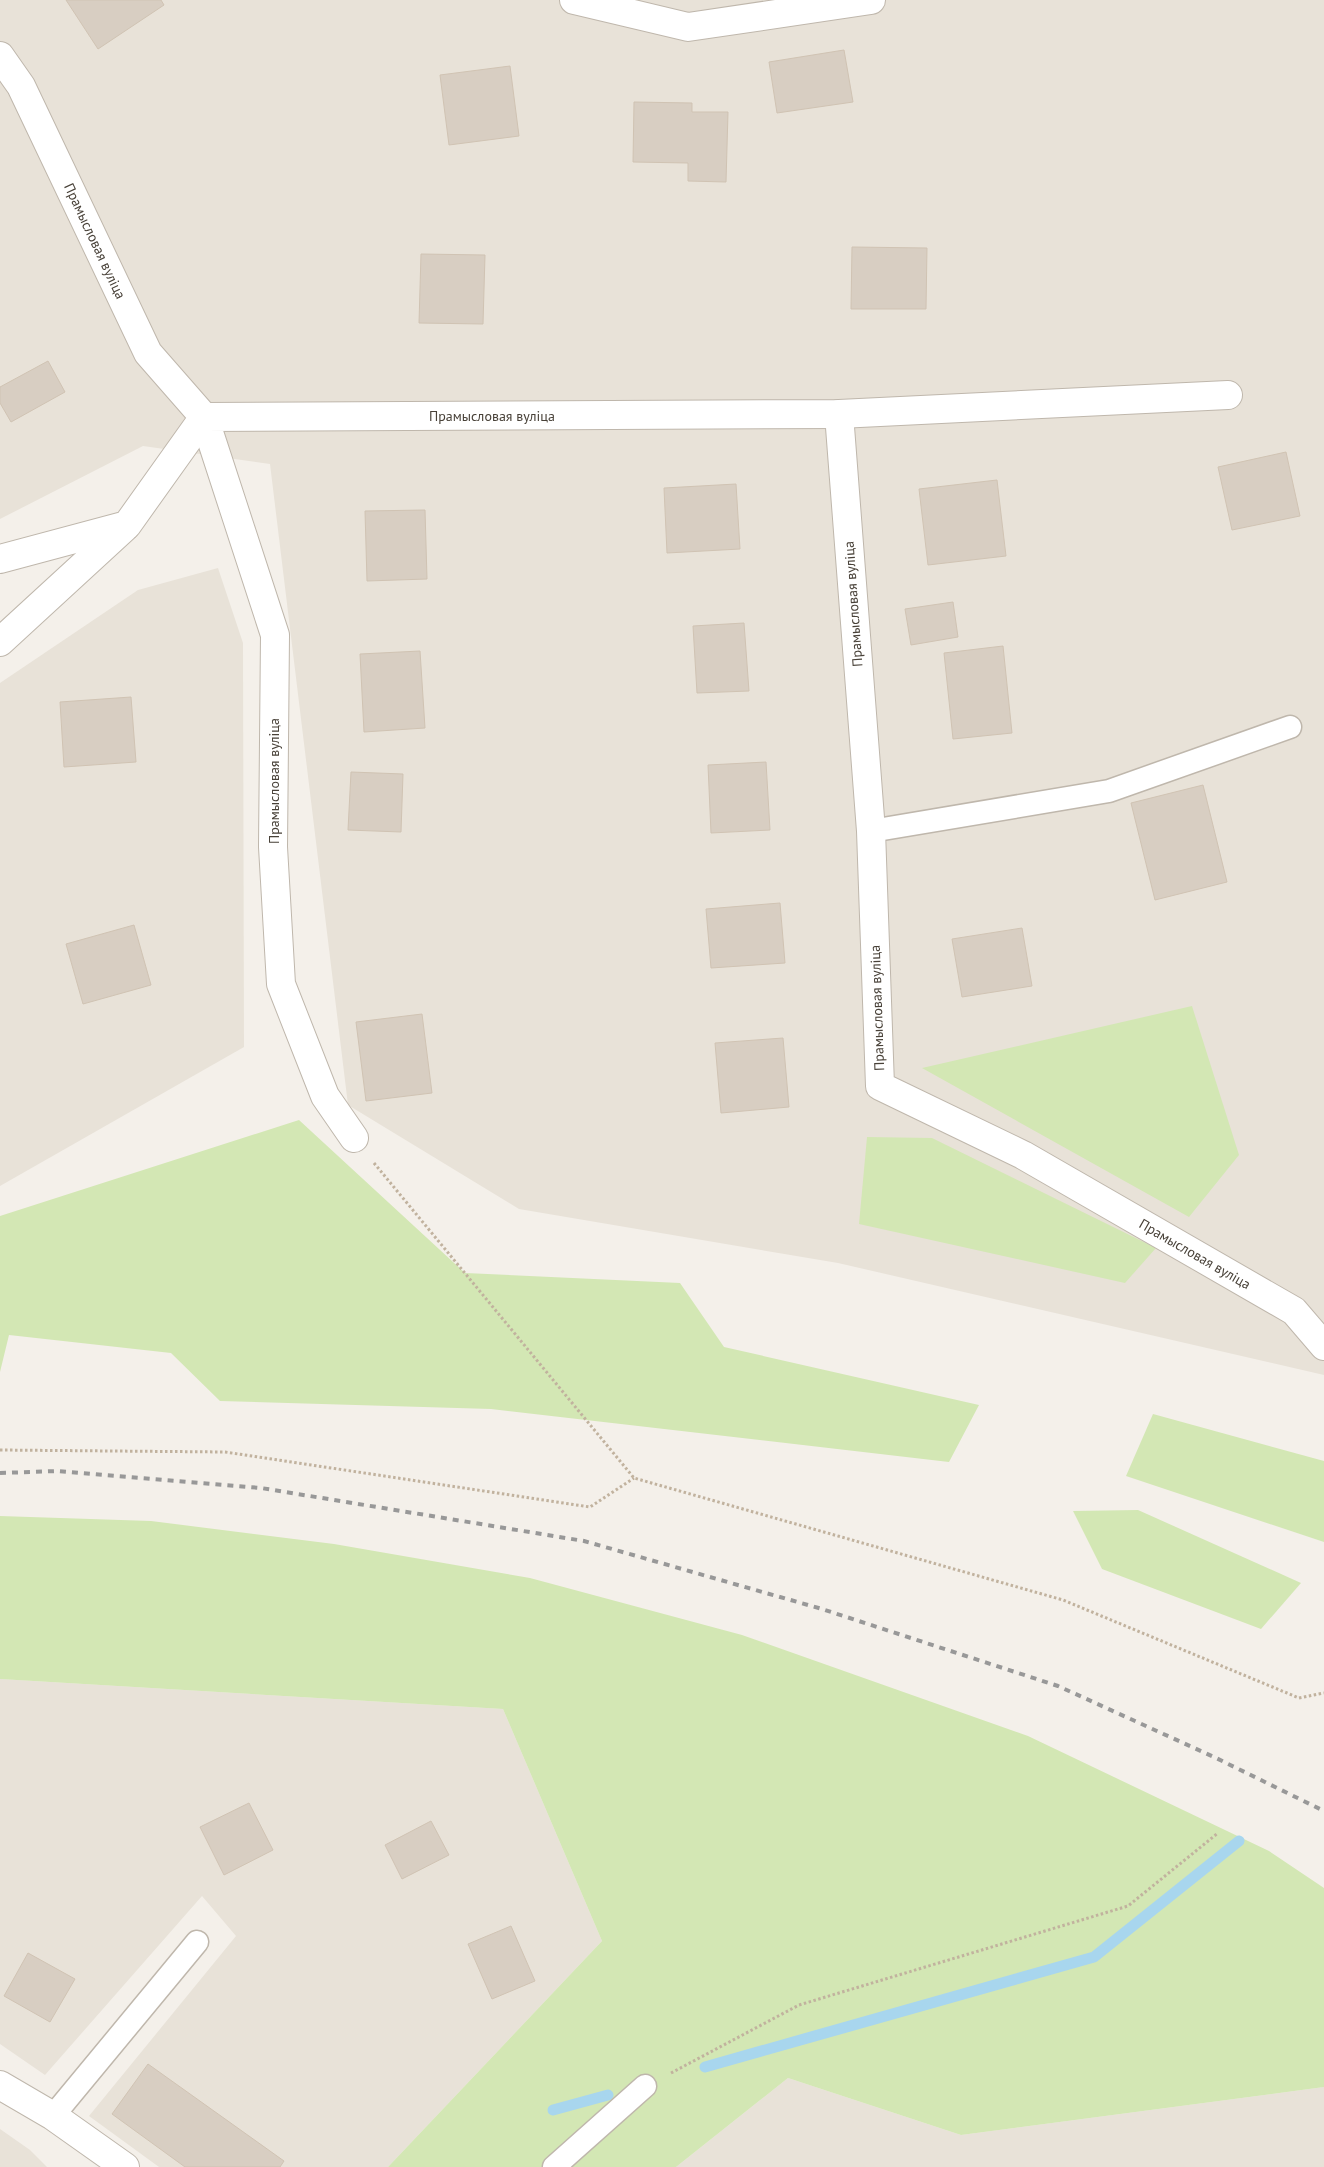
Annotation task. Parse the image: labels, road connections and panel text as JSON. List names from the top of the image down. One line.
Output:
{"streets":{"street":["Прамысловая вуліца"]}}
